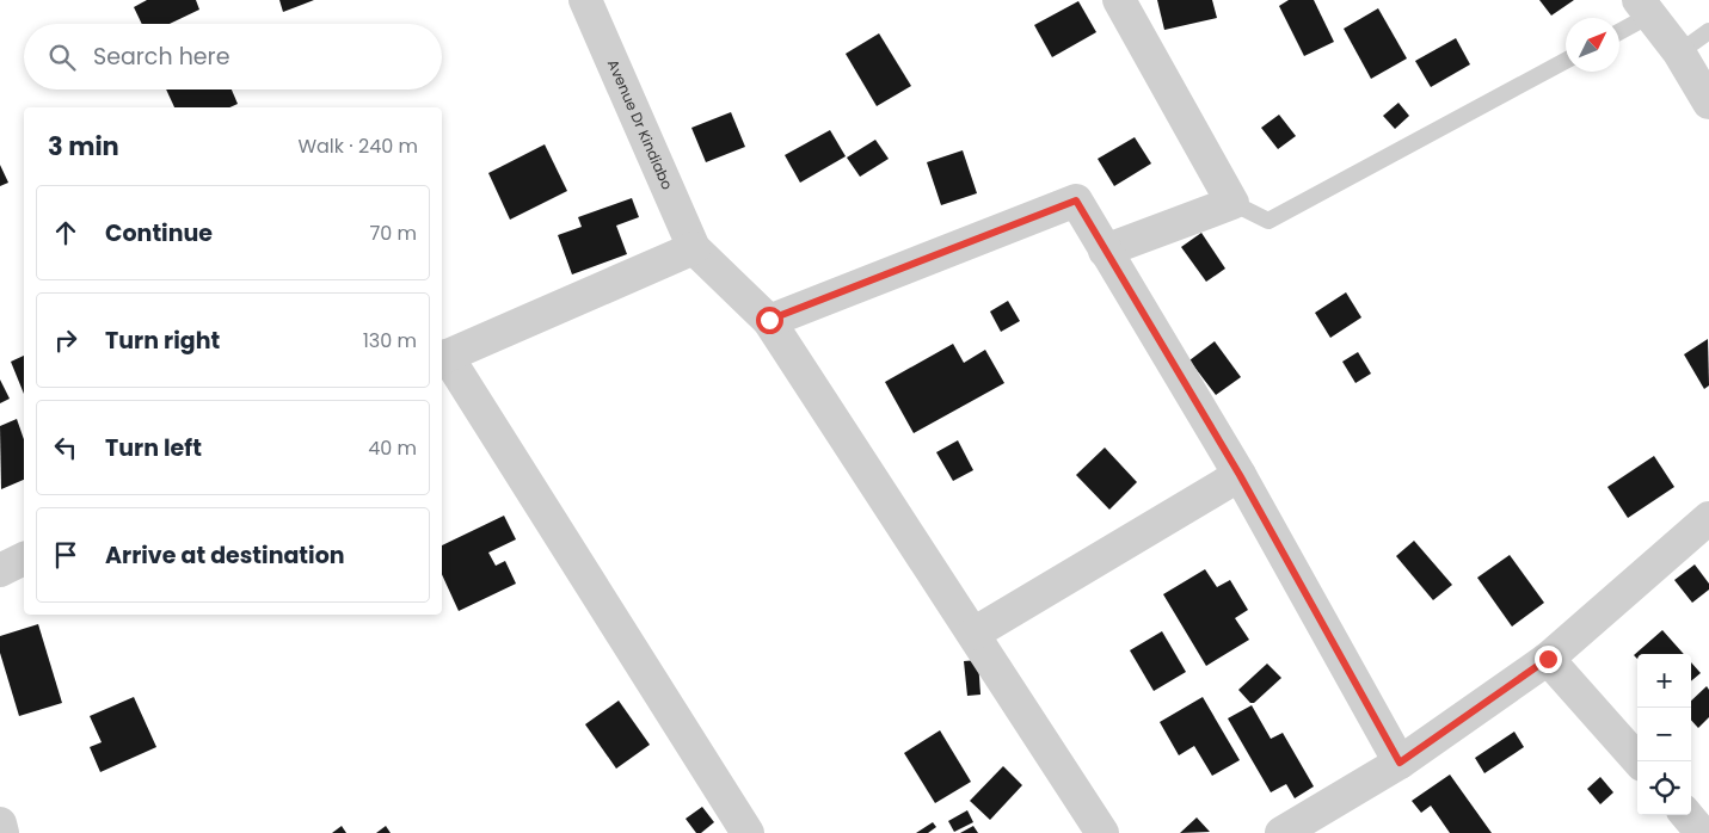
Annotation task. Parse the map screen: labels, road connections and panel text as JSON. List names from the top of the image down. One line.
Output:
{"streets":{"street":["Avenue Dr Kindiabo"]},"north":"top right","page":{"search":"Search here","heading":["3 min","Walk · 240 m"],"list":[["Continue","70 m"],["Turn right","130 m"],["Turn left","40 m"],"Arrive at destination"],"map_buttons":["+","−"]}}
